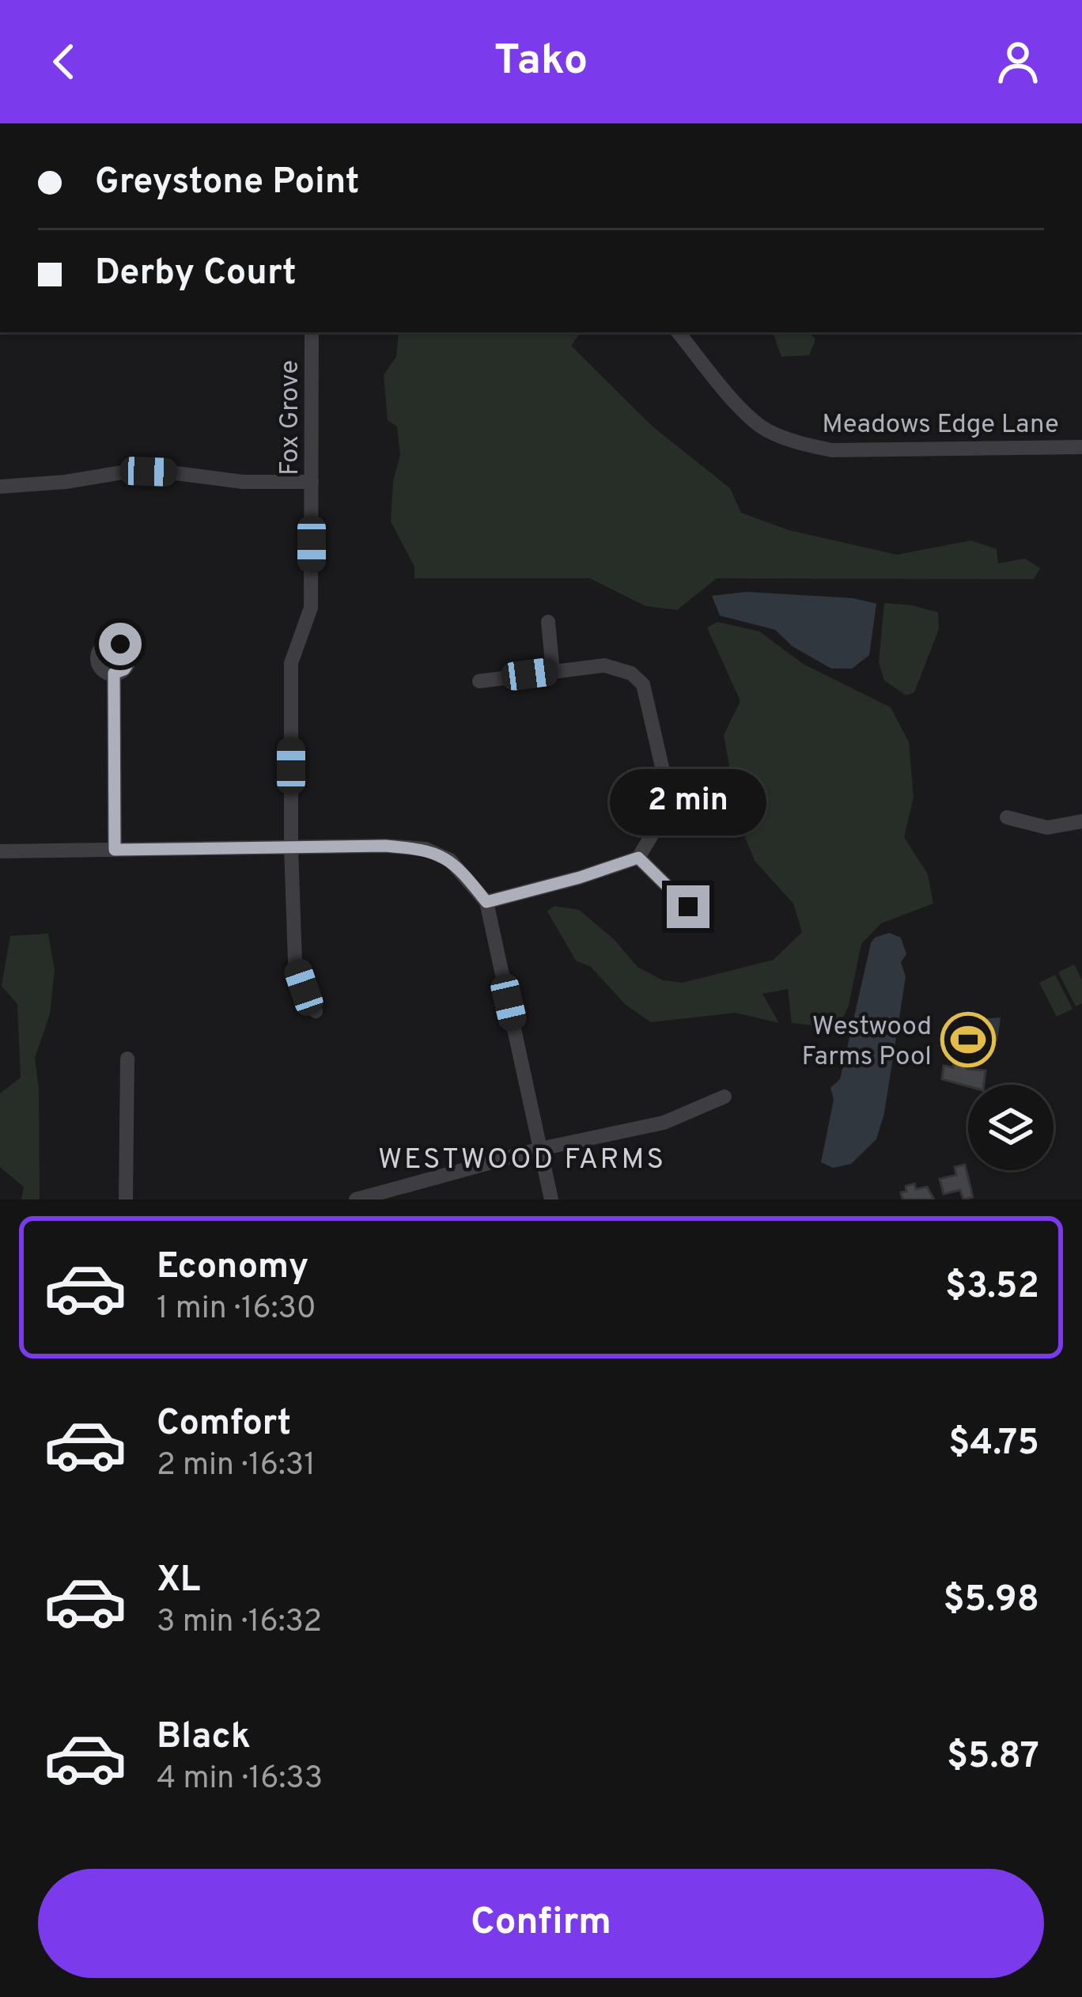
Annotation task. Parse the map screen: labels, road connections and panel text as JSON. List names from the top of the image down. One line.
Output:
{"streets":{"street":["Fox Grove","Meadows Edge Lane"]},"districts":["WESTWOOD FARMS"],"places":{"sports":["Westwood Farms Pool"]},"page":{"header":"Tako","banner":["Greystone Point","Derby Court"],"bubble":"2 min","list":[{"name":"Economy","note":"1 min · 16:30","value":"$3.52"},{"name":"Comfort","note":"2 min · 16:31","value":"$4.75"},{"name":"XL","note":"3 min · 16:32","value":"$5.98"},{"name":"Black","note":"4 min · 16:33","value":"$5.87"}],"buttons":"Confirm"}}
